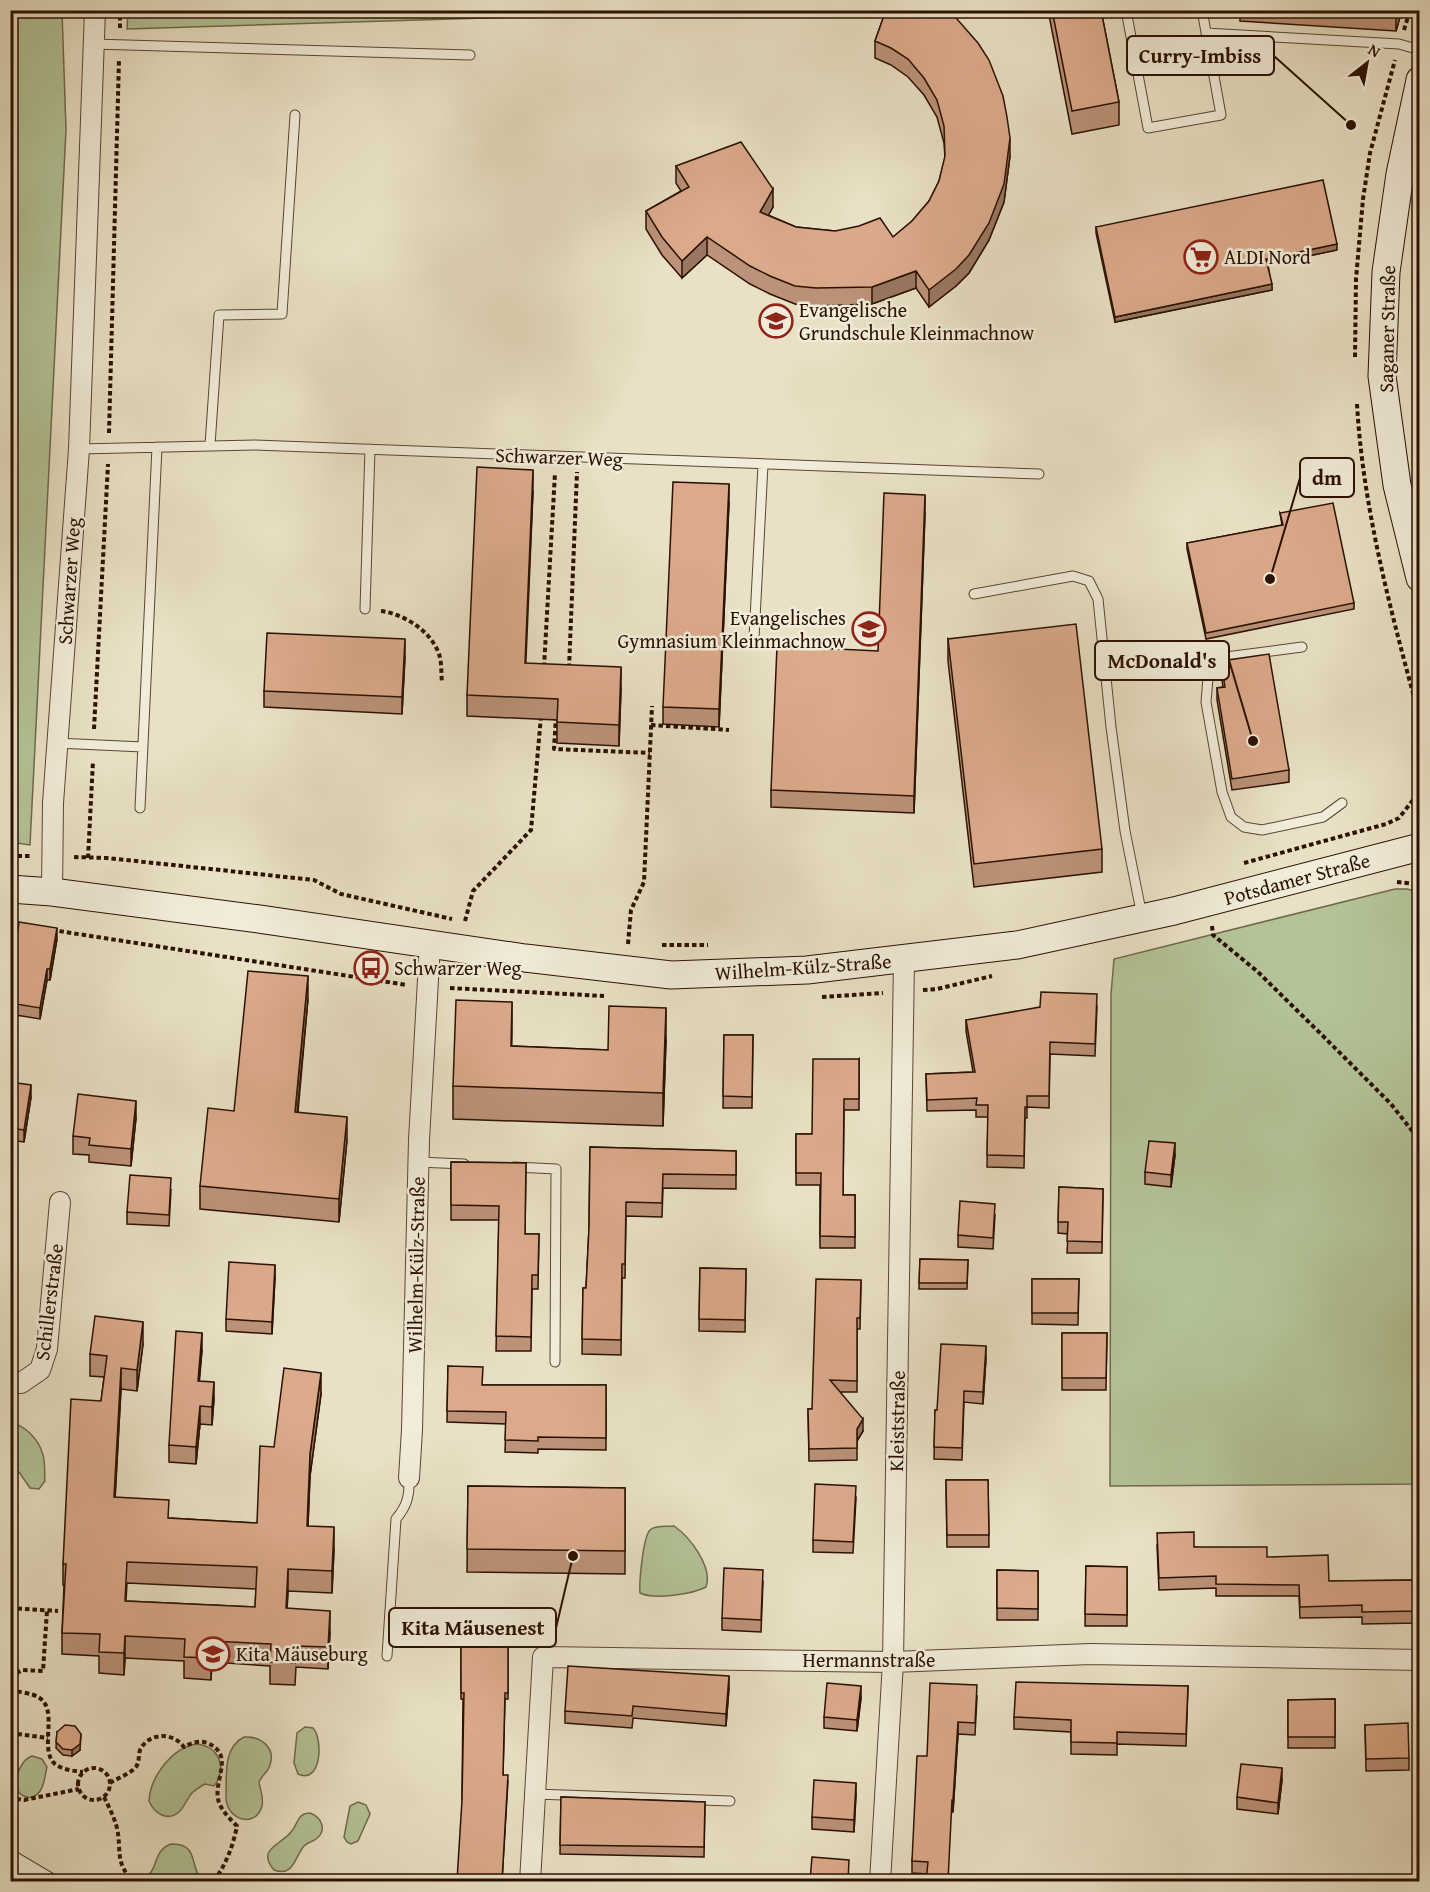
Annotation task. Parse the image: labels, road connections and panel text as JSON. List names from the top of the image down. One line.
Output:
{"streets":{"street":["Saganer Straße","Schwarzer Weg","Potsdamer Straße","Wilhelm-Külz-Straße","Schillerstraße","Kleiststraße","Hermannstraße"]},"crossings":[["Schwarzer Weg","Wilhelm-Külz-Straße"],["Potsdamer Straße","Wilhelm-Külz-Straße"],["Wilhelm-Külz-Straße","Kleiststraße"],["Kleiststraße","Hermannstraße"]],"places":{"other":["Curry-Imbiss","dm","McDonald's","Kita Mäusenest"],"supermarket":["ALDI Nord"],"school or university":["Evangelische Grundschule Kleinmachnow","Evangelisches Gymnasium Kleinmachnow","Kita Mäuseburg"],"bus stop":["Schwarzer Weg"]},"north":"top right"}
